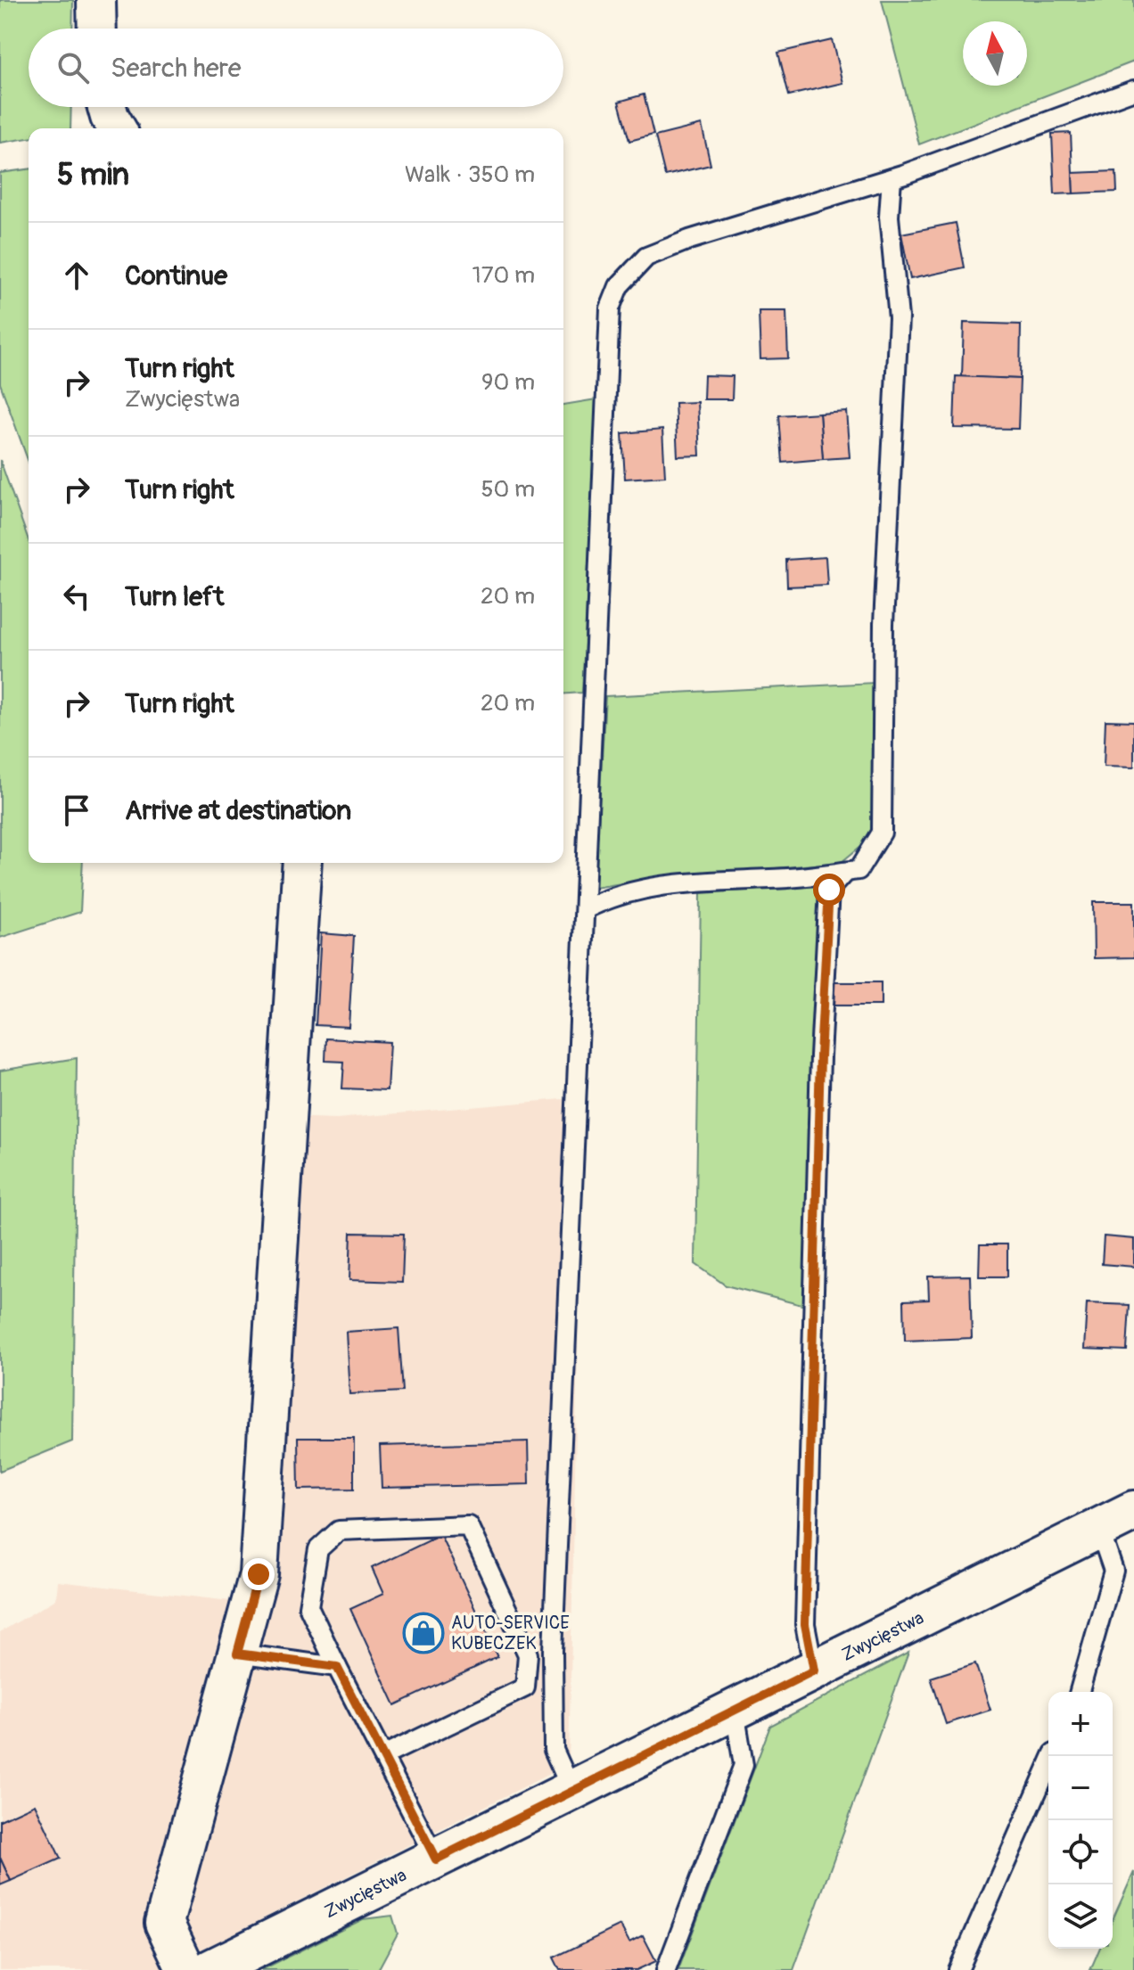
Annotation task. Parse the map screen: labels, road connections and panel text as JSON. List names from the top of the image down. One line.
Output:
{"streets":{"main road":["Zwycięstwa"]},"places":{"shop":["AUTO-SERVICE KUBECZEK"]},"north":"top","page":{"search":"Search here","heading":["5 min","Walk · 350 m"],"list":[["Continue","170 m"],["Turn right","Zwycięstwa","90 m"],["Turn right","50 m"],["Turn left","20 m"],["Turn right","20 m"],"Arrive at destination"],"map_buttons":["+","−"]}}
